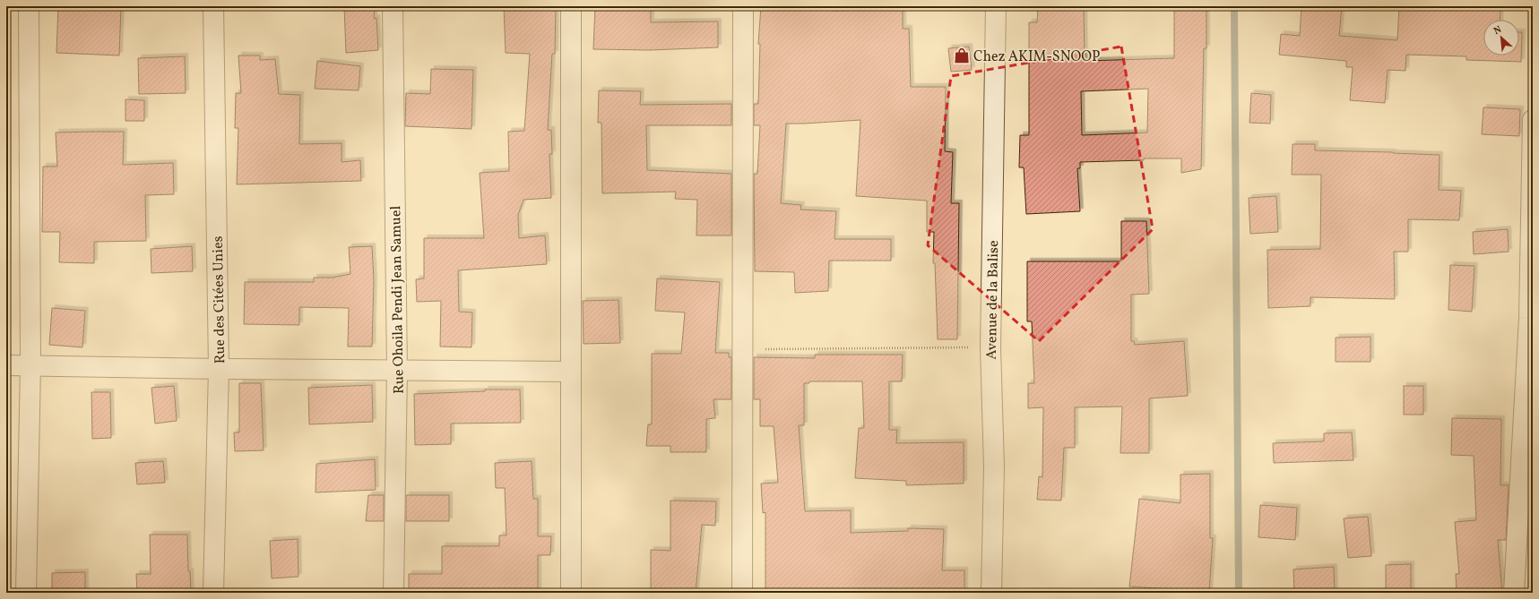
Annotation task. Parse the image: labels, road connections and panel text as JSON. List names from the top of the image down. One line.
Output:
{"streets":{"street":["Rue des Citées Unies","Rue Ohoila Pendi Jean Samuel","Avenue de la Balise"]},"places":{"shop":["Chez AKIM-SNOOP"]},"north":"top left"}
